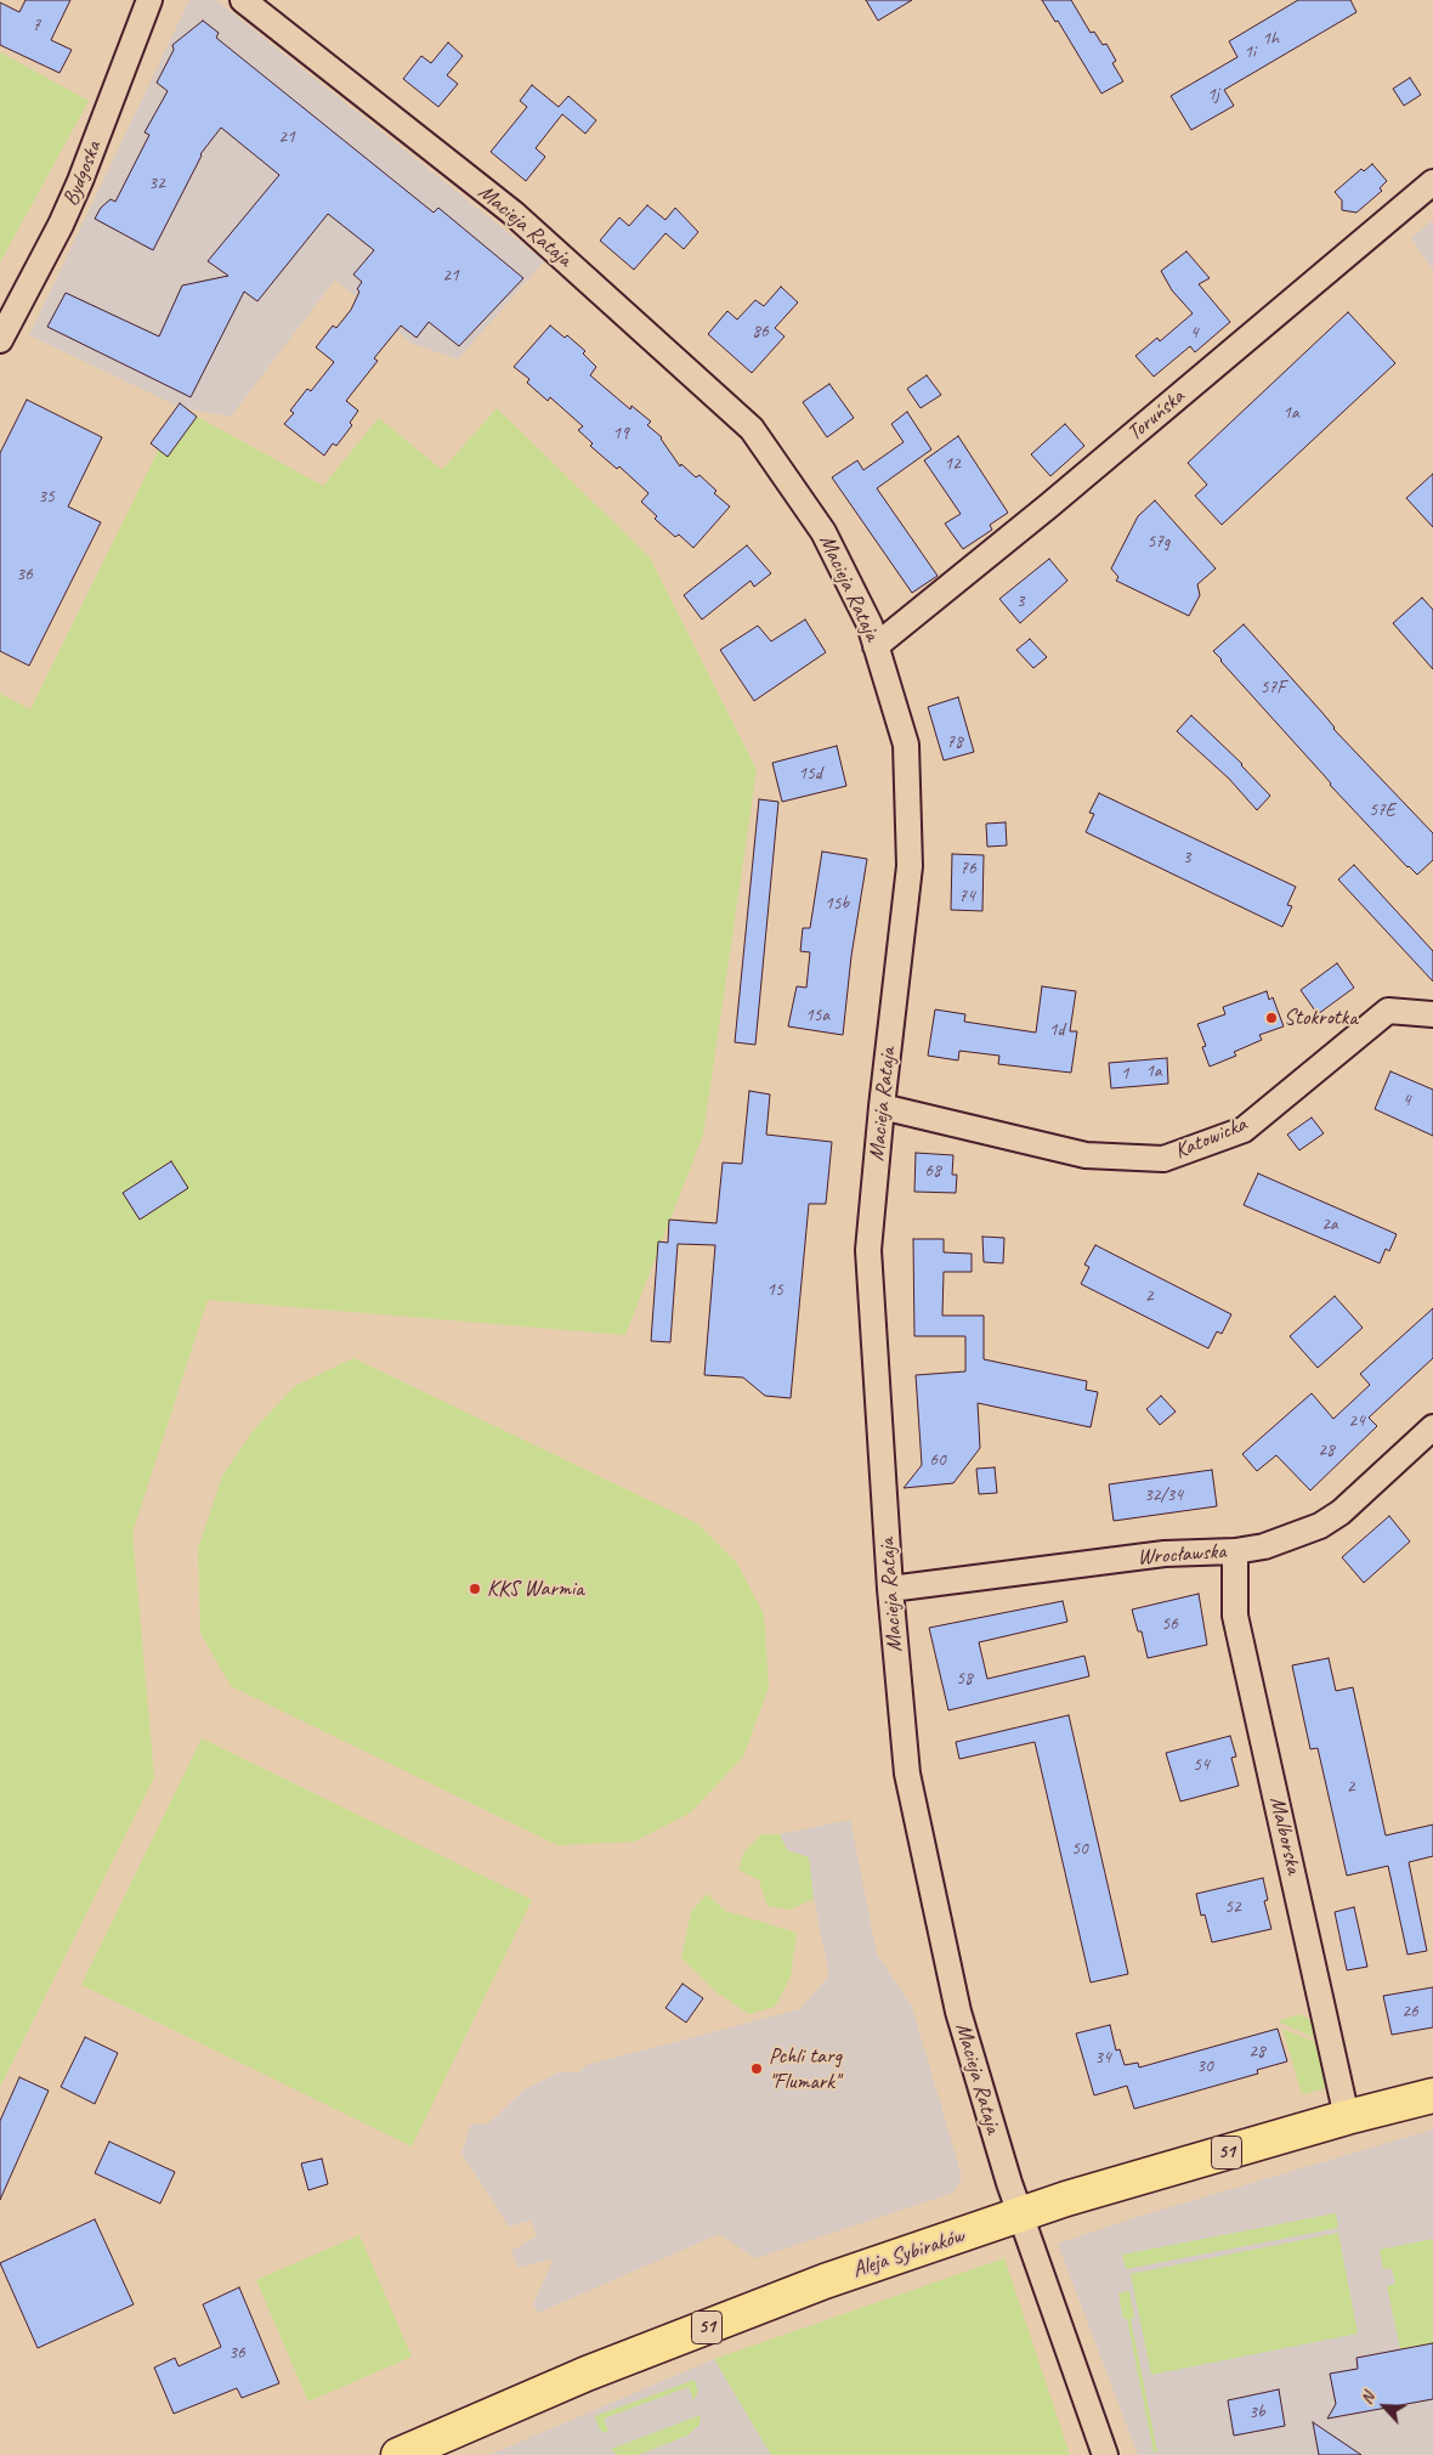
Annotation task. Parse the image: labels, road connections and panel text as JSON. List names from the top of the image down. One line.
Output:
{"streets":{"main road":["51","Aleja Sybiraków"],"street":["Bydgoska","Macieja Rataja","Toruńska","Katowicka","Wrocławska","Malborska"]},"crossings":[["Macieja Rataja","Toruńska"],["Macieja Rataja","Katowicka"],["Macieja Rataja","Wrocławska"],["Macieja Rataja","Aleja Sybiraków"],["Wrocławska","Malborska"],["Malborska","Aleja Sybiraków"]],"places":["Stokrotka","KKS Warmia","Pchli targ \"Flumark\""],"house_numbers":["7","1h","1i","1j","21","32","21","86","4","1a","19","12","35","57g","36","3","57F","78","15d","57E","3","76","74","15b","15a","1d","1a","1","4","68","2a","15","2","24","28","60","32/34","56","58","54","2","50","52","26","28","34","30","36","3b"],"north":"top left"}
